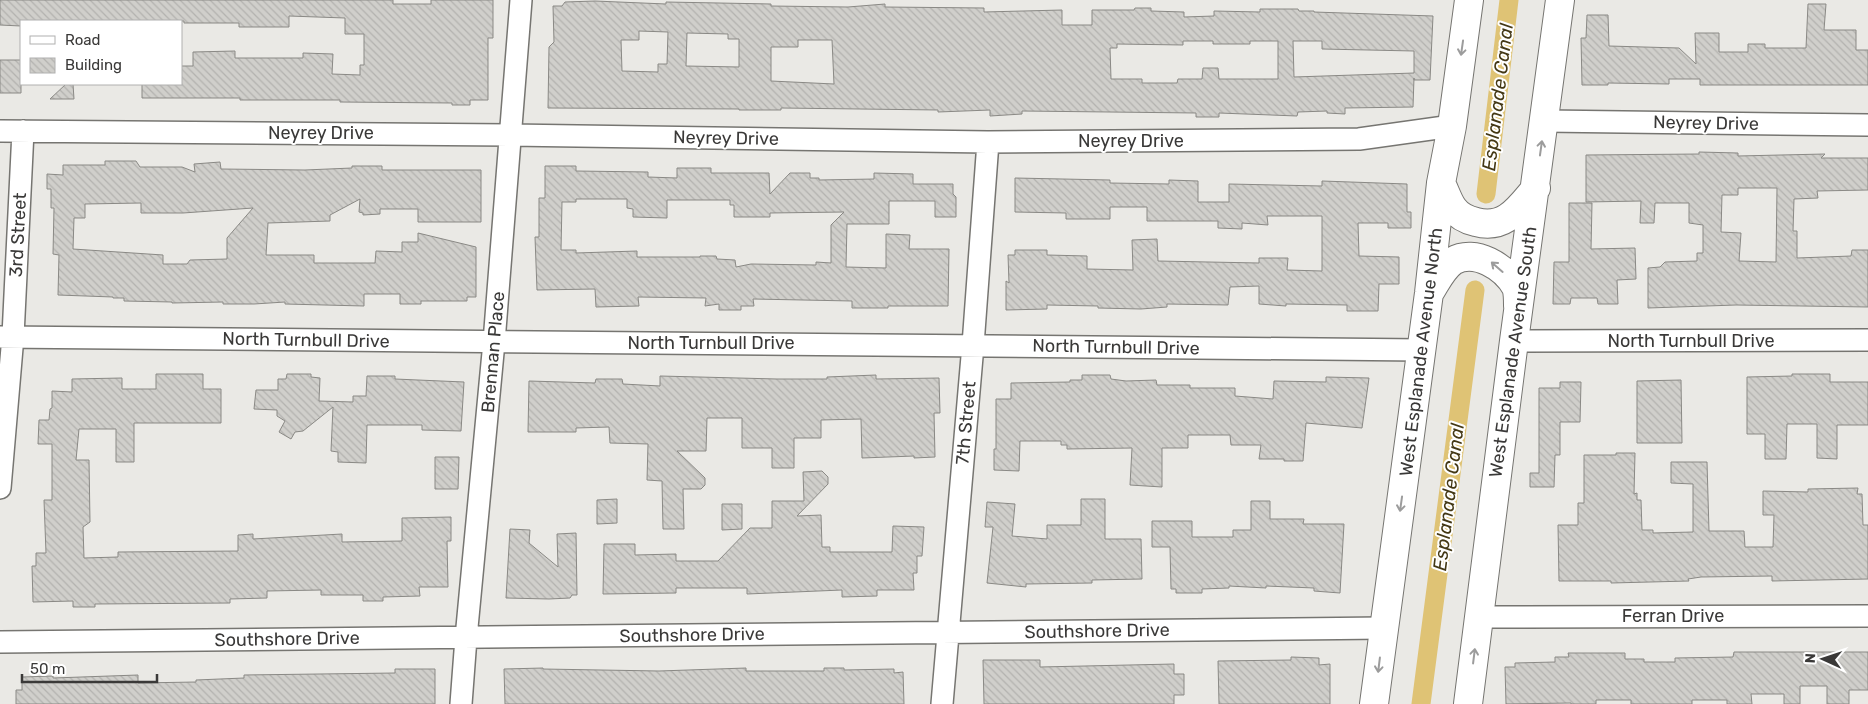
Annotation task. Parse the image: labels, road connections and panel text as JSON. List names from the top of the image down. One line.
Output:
{"streets":{"main road":["West Esplanade Avenue North","West Esplanade Avenue South"],"street":["Neyrey Drive","3rd Street","North Turnbull Drive","Brennan Place","7th Street","Ferran Drive","Southshore Drive"]},"crossings":[["Neyrey Drive","3rd Street"],["Neyrey Drive","Brennan Place"],["Neyrey Drive","West Esplanade Avenue North"],["Neyrey Drive","West Esplanade Avenue South"],["Neyrey Drive","7th Street"],["3rd Street","North Turnbull Drive"],["North Turnbull Drive","Brennan Place"],["North Turnbull Drive","West Esplanade Avenue North"],["North Turnbull Drive","West Esplanade Avenue South"],["North Turnbull Drive","7th Street"],["Brennan Place","Southshore Drive"],["West Esplanade Avenue North","Southshore Drive"],["West Esplanade Avenue South","Ferran Drive"],["7th Street","Southshore Drive"]],"one_way":["West Esplanade Avenue North"],"water":["Esplanade Canal"],"legend":["Road","Building"],"scale_bar":"50 m","north":"left"}
